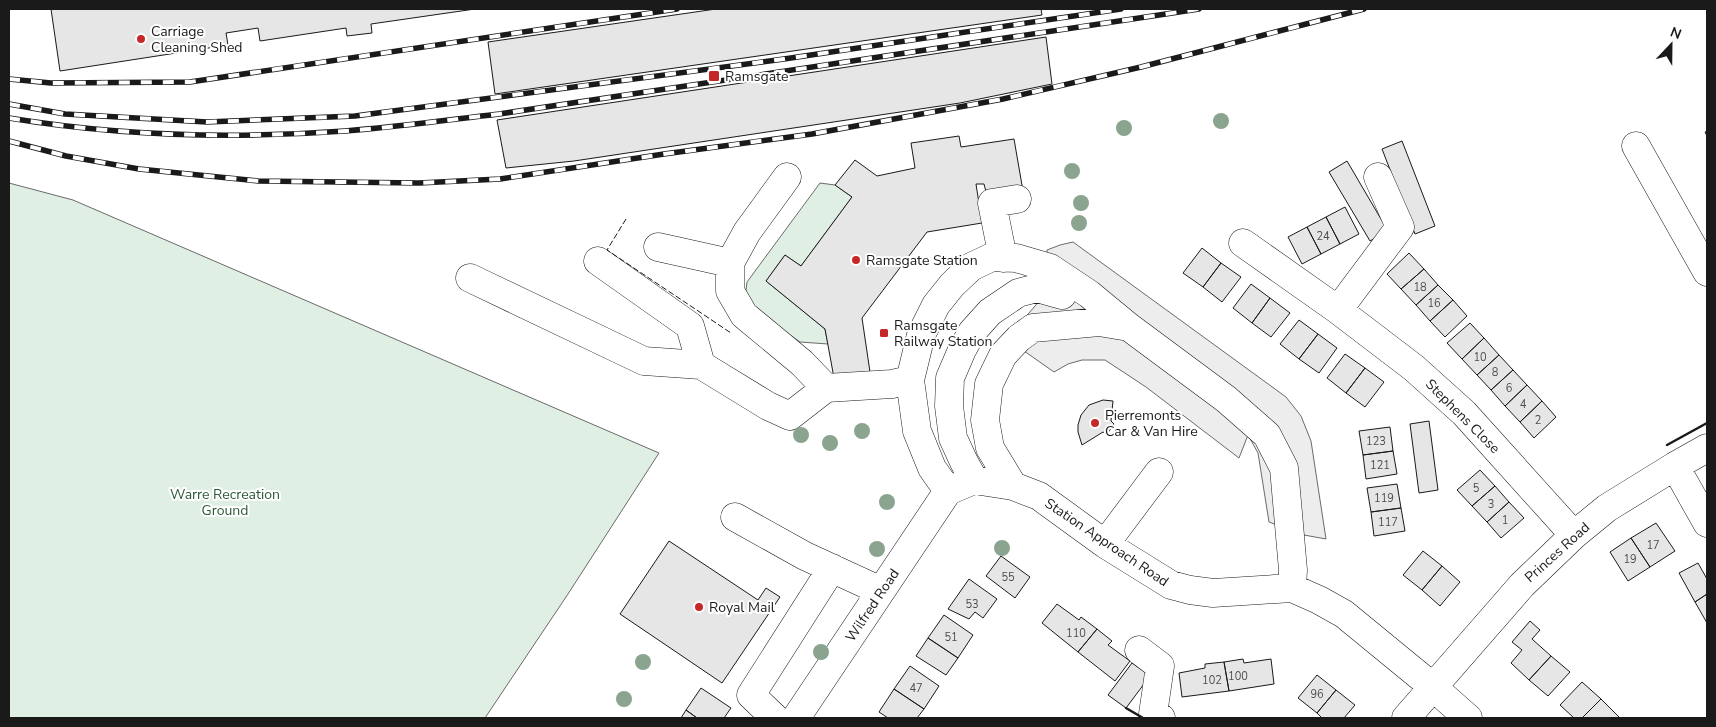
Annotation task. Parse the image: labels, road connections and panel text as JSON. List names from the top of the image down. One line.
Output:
{"streets":{"street":["Stephens Close","Station Approach Road","Princes Road","Wilfred Road"]},"crossings":[["Stephens Close","Princes Road"],["Station Approach Road","Princes Road"]],"parks":["Warre Recreation Ground"],"places":{"other":["Carriage Cleaning Shed","Ramsgate Station","Pierremonts Car & Van Hire","Royal Mail"],"transit":["Ramsgate","Ramsgate Railway Station"]},"house_numbers":["24","18","16","10","8","6","4","2","123","121","5","119","3","1","117","17","19","55","53","110","51","100","102","47","96"],"north":"top"}
